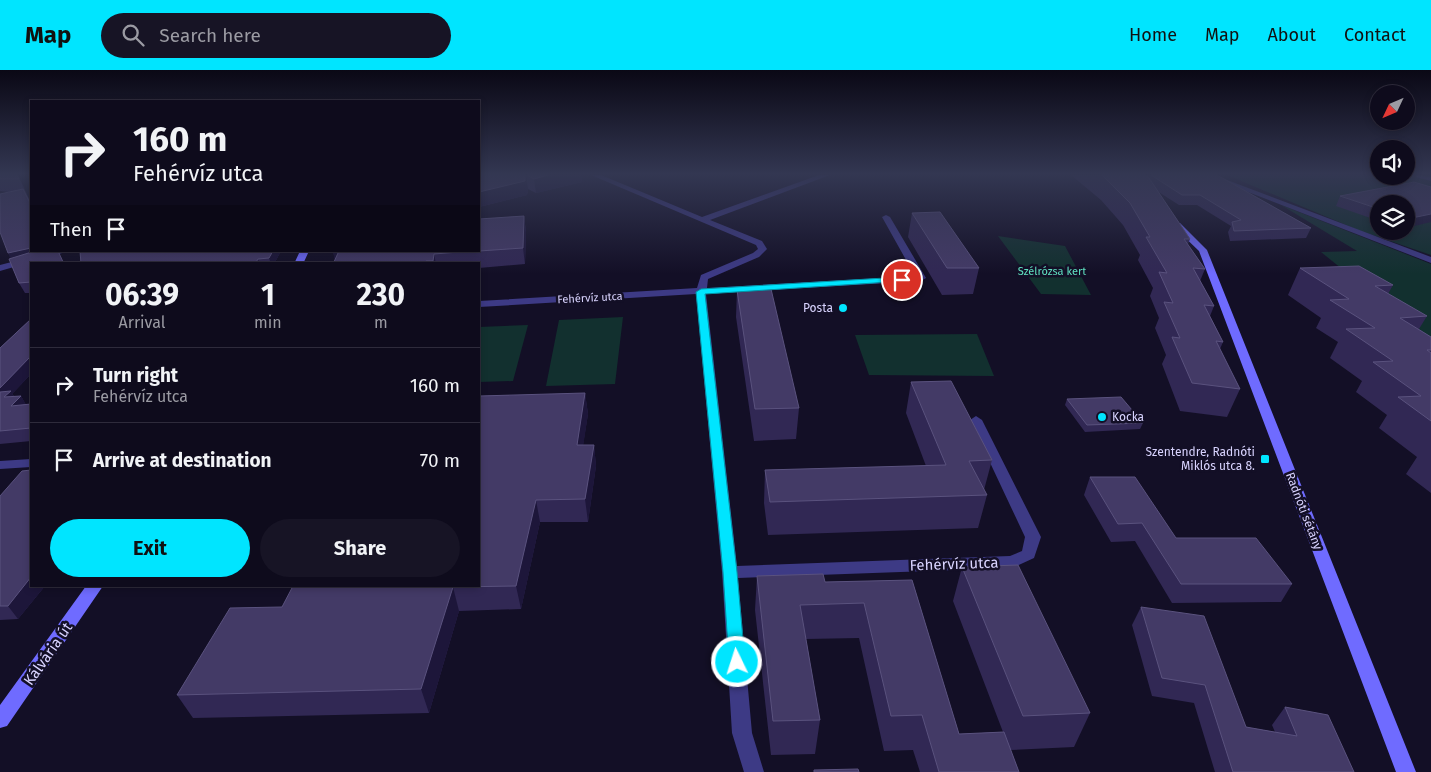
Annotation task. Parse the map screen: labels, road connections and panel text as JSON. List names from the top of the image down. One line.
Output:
{"streets":{"street":["Fehérvíz utca","Radnóti sétány","Kálvária út"]},"parks":["Szélrózsa kert"],"places":{"other":["Posta","Kocka"],"transit":["Szentendre, Radnóti Miklós utca 8."]},"north":"bottom left","page":{"header":"Map","search":"Search here","nav":["Home","Map","About","Contact"],"turn":["160 m","Fehérvíz utca"],"then":"Then","eta":["06:39","Arrival","1","min","230","m"],"list":[{"name":"Turn right","note":"Fehérvíz utca","value":"160 m"},{"name":"Arrive at destination","value":"70 m"}],"buttons":["Exit","Share"]}}
